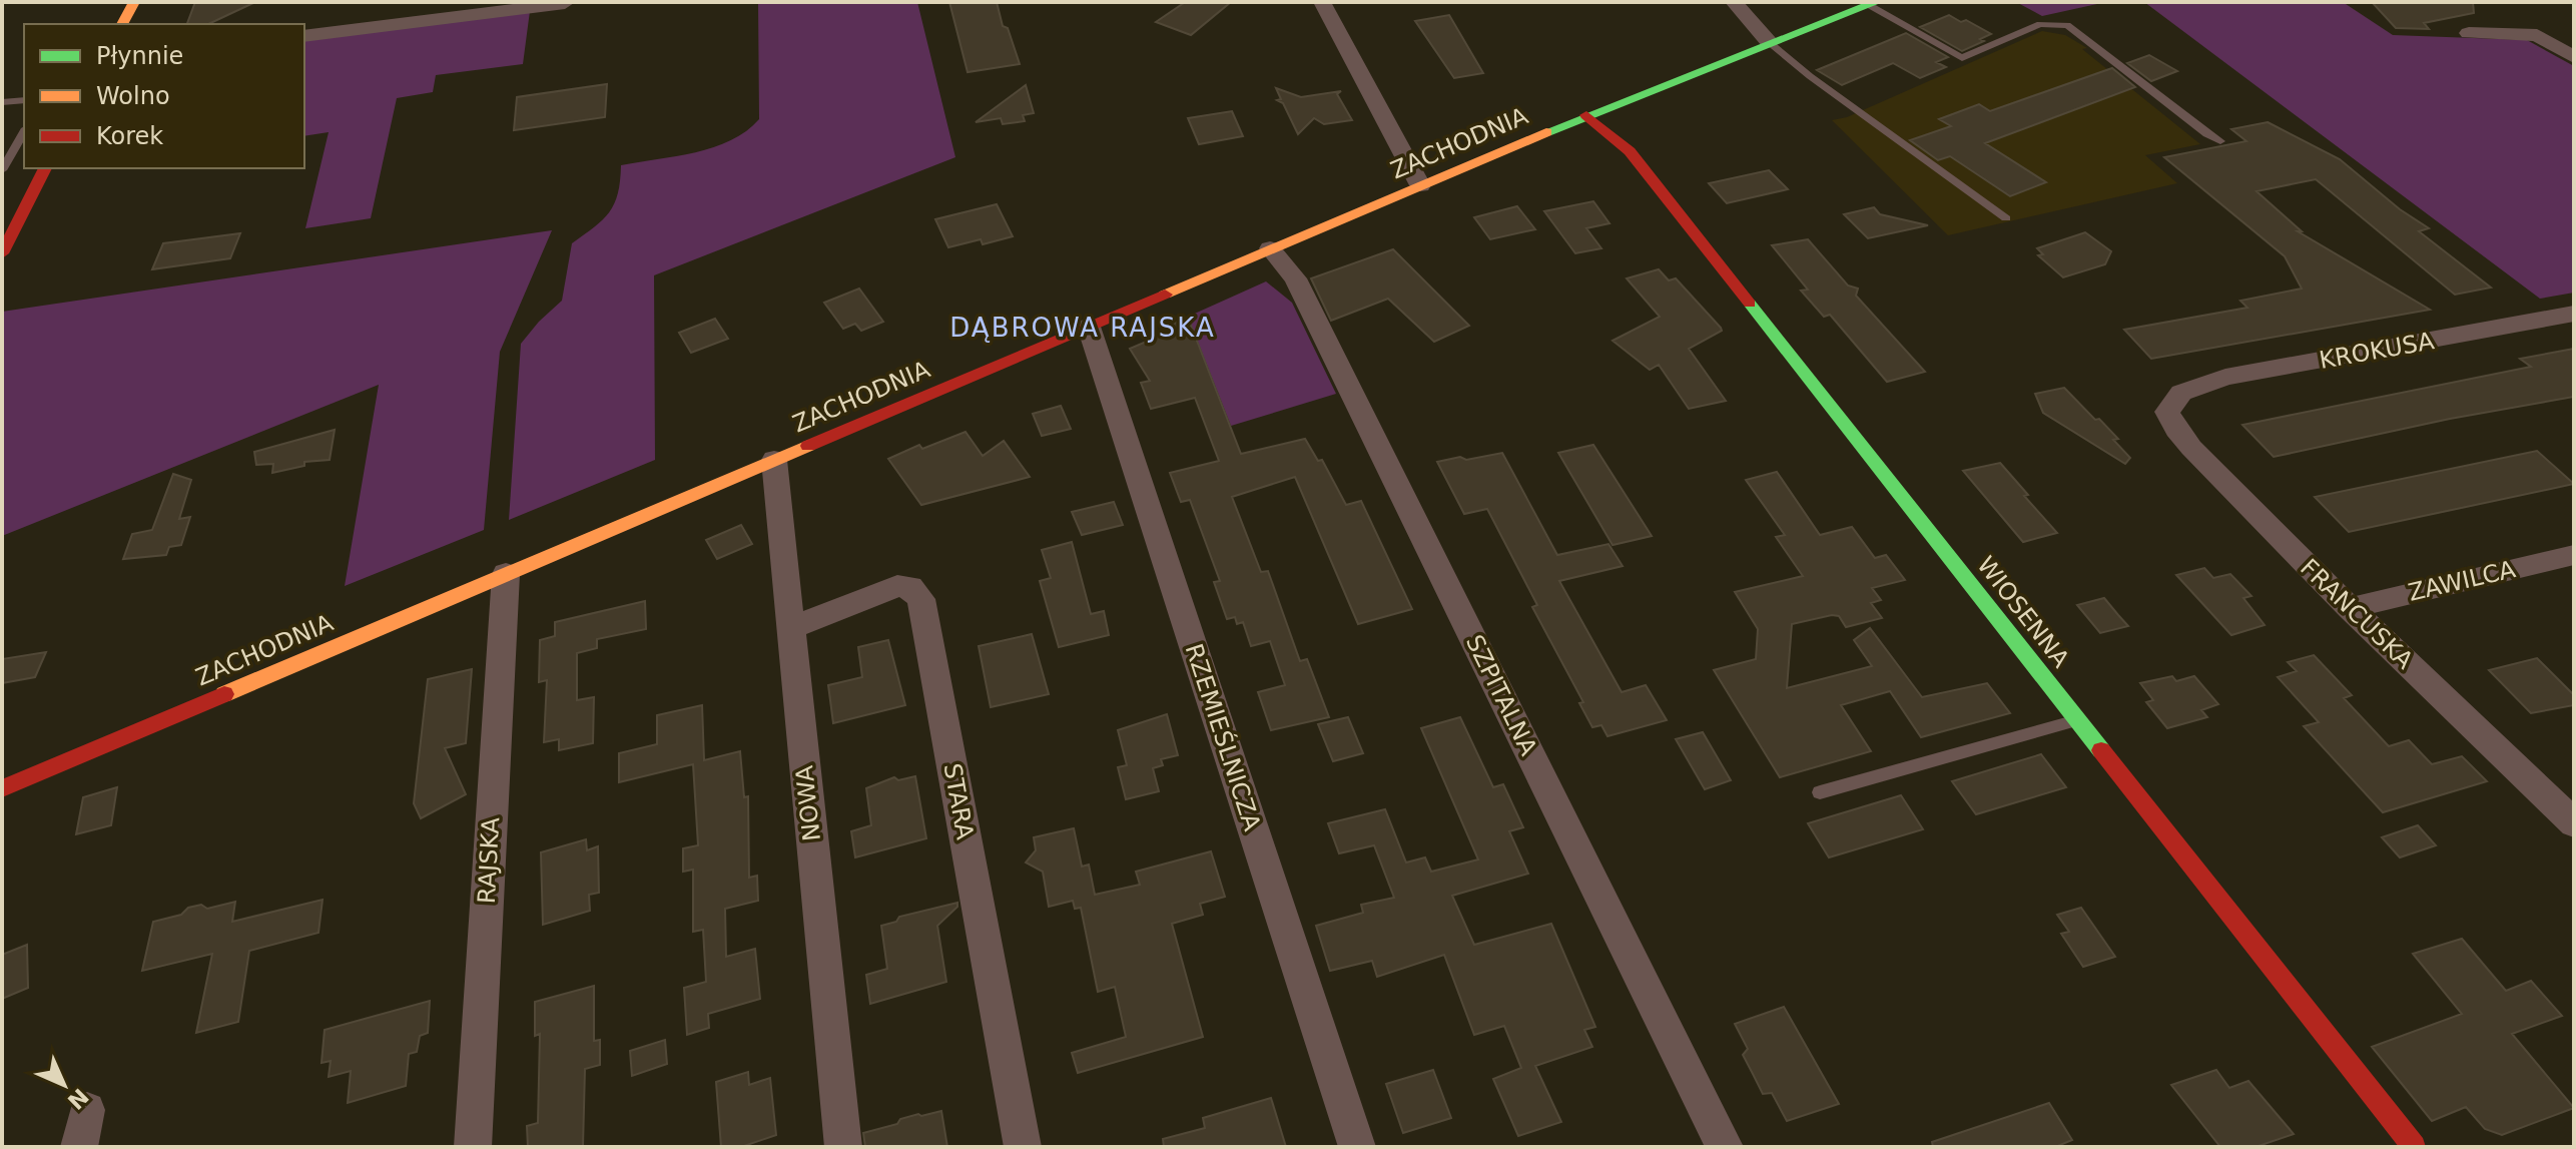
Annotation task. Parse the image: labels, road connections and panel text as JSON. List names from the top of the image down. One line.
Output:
{"streets":{"street":["ZACHODNIA","KROKUSA","ZAWILCA","WIOSENNA","FRANCUSKA","SZPITALNA","RZEMIEŚLNICZA","STARA","NOWA","RAJSKA"]},"crossings":[["ZACHODNIA","WIOSENNA"],["ZACHODNIA","SZPITALNA"],["ZACHODNIA","RZEMIEŚLNICZA"],["ZACHODNIA","NOWA"],["ZACHODNIA","RAJSKA"],["KROKUSA","FRANCUSKA"],["ZAWILCA","FRANCUSKA"],["STARA","NOWA"]],"districts":["DĄBROWA RAJSKA"],"legend":["Płynnie","Wolno","Korek"],"north":"bottom right"}
